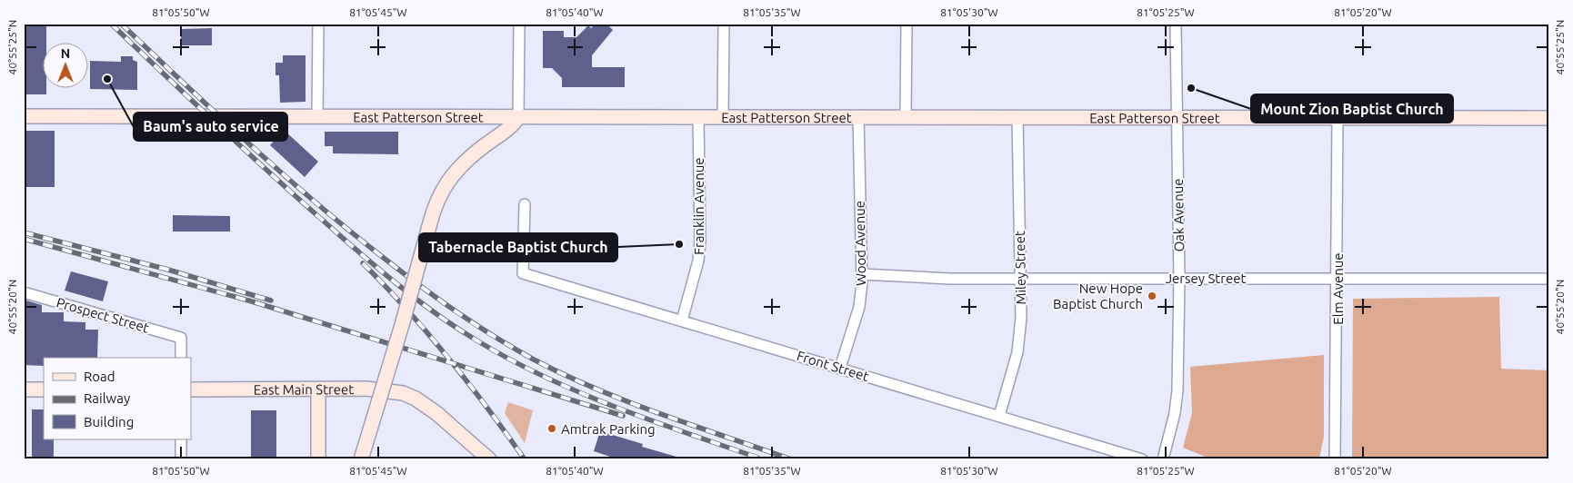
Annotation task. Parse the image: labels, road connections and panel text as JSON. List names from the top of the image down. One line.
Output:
{"streets":{"street":["East Patterson Street","Franklin Avenue","Oak Avenue","Wood Avenue","Miley Street","Jersey Street","Elm Avenue","Prospect Street","Front Street","East Main Street"]},"crossings":[["East Patterson Street","Franklin Avenue"],["East Patterson Street","Oak Avenue"],["East Patterson Street","Wood Avenue"],["East Patterson Street","Miley Street"],["East Patterson Street","Elm Avenue"],["Franklin Avenue","Front Street"],["Oak Avenue","Jersey Street"],["Wood Avenue","Jersey Street"],["Wood Avenue","Front Street"],["Miley Street","Jersey Street"],["Miley Street","Front Street"],["Jersey Street","Elm Avenue"]],"places":["Baum's auto service","Mount Zion Baptist Church","Tabernacle Baptist Church","New Hope Baptist Church","Amtrak Parking"],"legend":["Road","Railway","Building"],"north":"top","coordinates":["81°05'50\"W","81°05'45\"W","81°05'40\"W","81°05'35\"W","81°05'30\"W","81°05'25\"W","81°05'20\"W","40°55'25\"N","40°55'20\"N"]}
